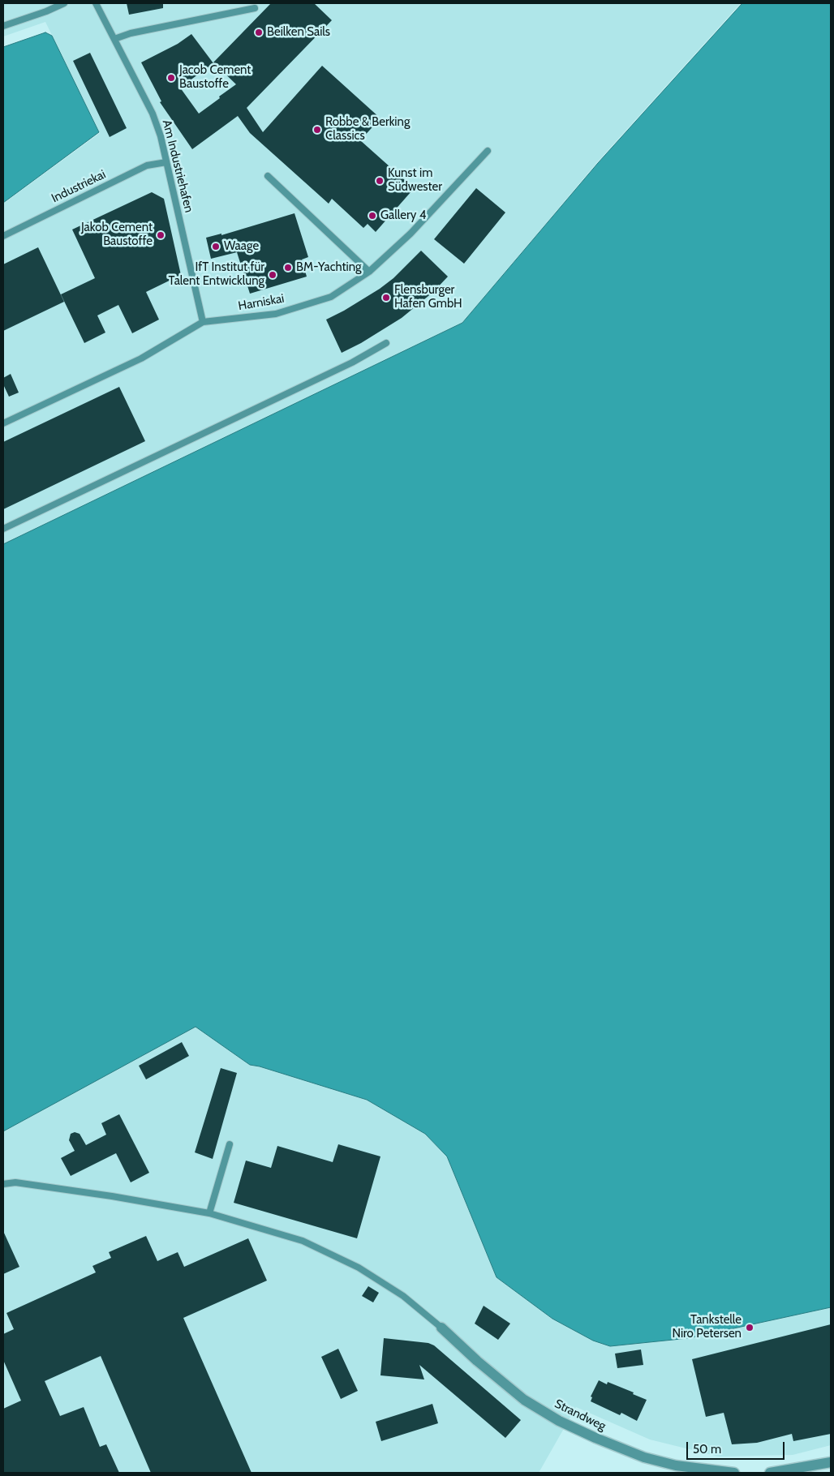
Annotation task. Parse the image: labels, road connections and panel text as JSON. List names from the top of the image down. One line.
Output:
{"streets":{"street":["Strandweg"],"lane":["Am Industriehafen","Industriekai","Harniskai"]},"crossings":[["Am Industriehafen","Industriekai"],["Am Industriehafen","Harniskai"]],"places":["Beilken Sails","Jacob Cement Baustoffe","Robbe & Berking Classics","Kunst im Südwester","Gallery 4","Jakob Cement Baustoffe","Waage","BM-Yachting","IfT Institut für Talent Entwicklung","Flensburger Hafen GmbH","Tankstelle Niro Petersen"],"scale_bar":"50 m"}
